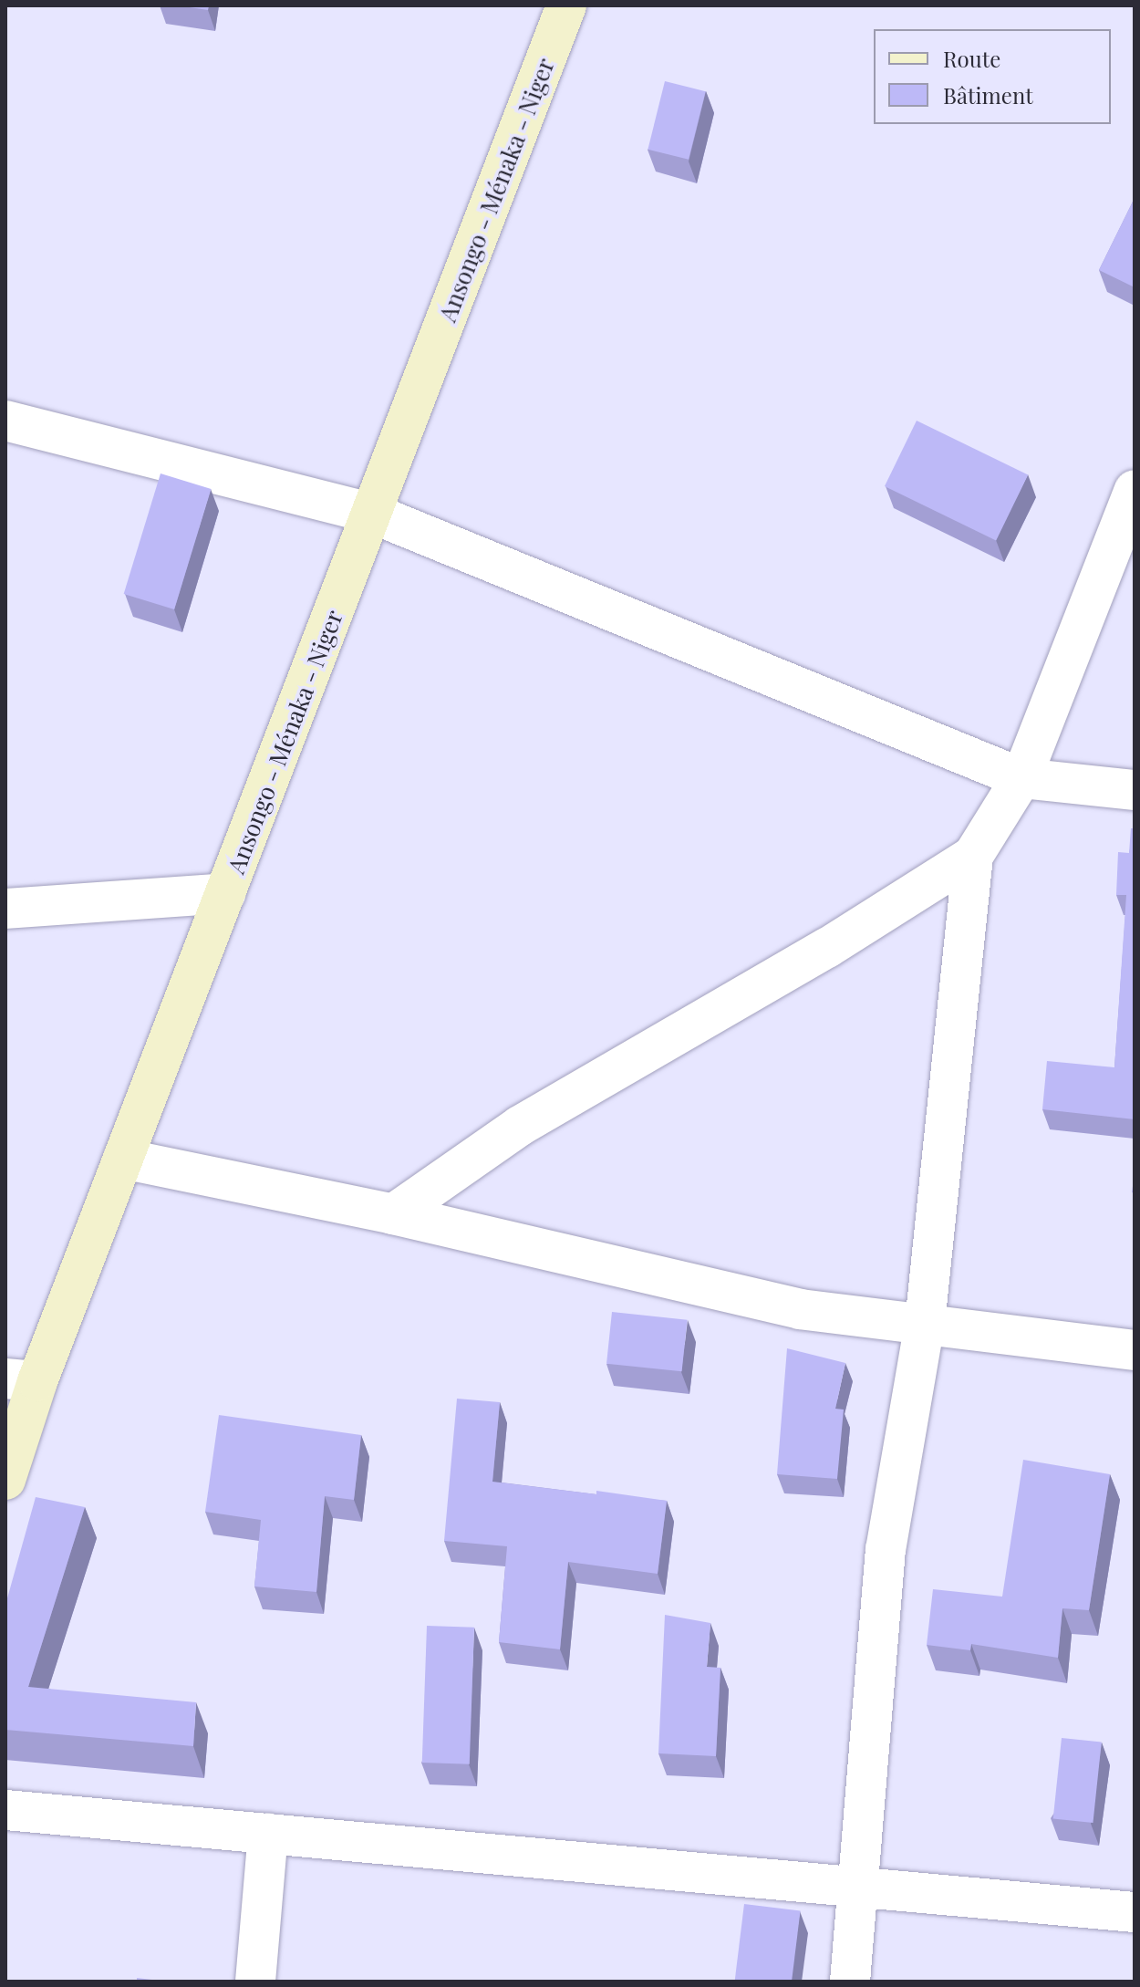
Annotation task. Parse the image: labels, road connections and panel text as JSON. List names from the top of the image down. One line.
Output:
{"streets":{"main road":["Ansongo - Ménaka - Niger"]},"legend":["Route","Bâtiment"]}
